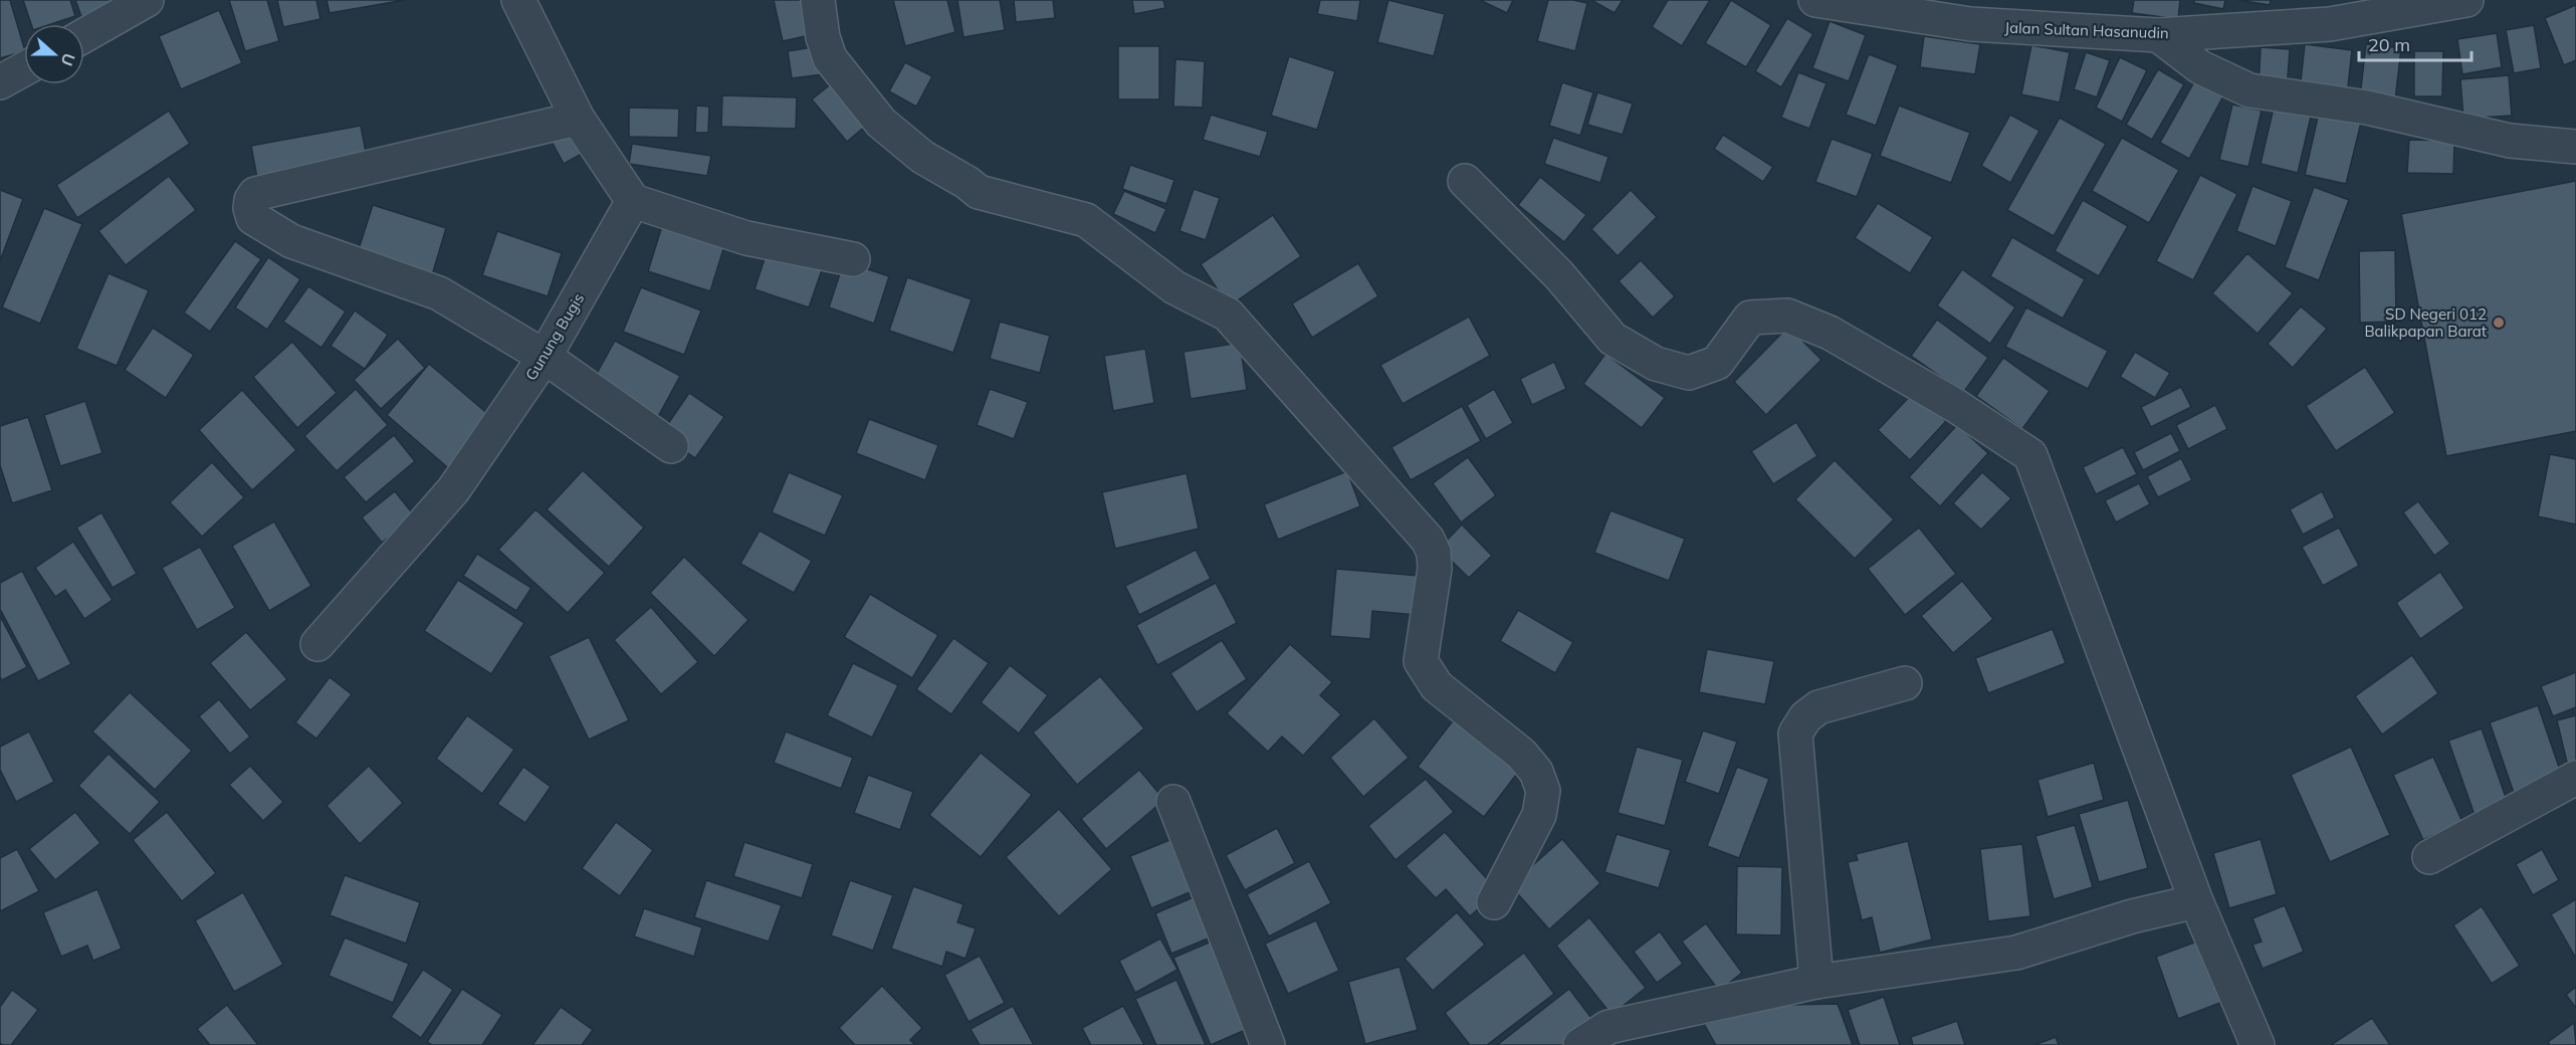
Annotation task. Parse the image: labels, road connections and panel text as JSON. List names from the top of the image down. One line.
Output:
{"streets":{"street":["Jalan Sultan Hasanudin","Gunung Bugis"]},"places":["SD Negeri 012 Balikpapan Barat"],"scale_bar":"20 m","north":"right"}
